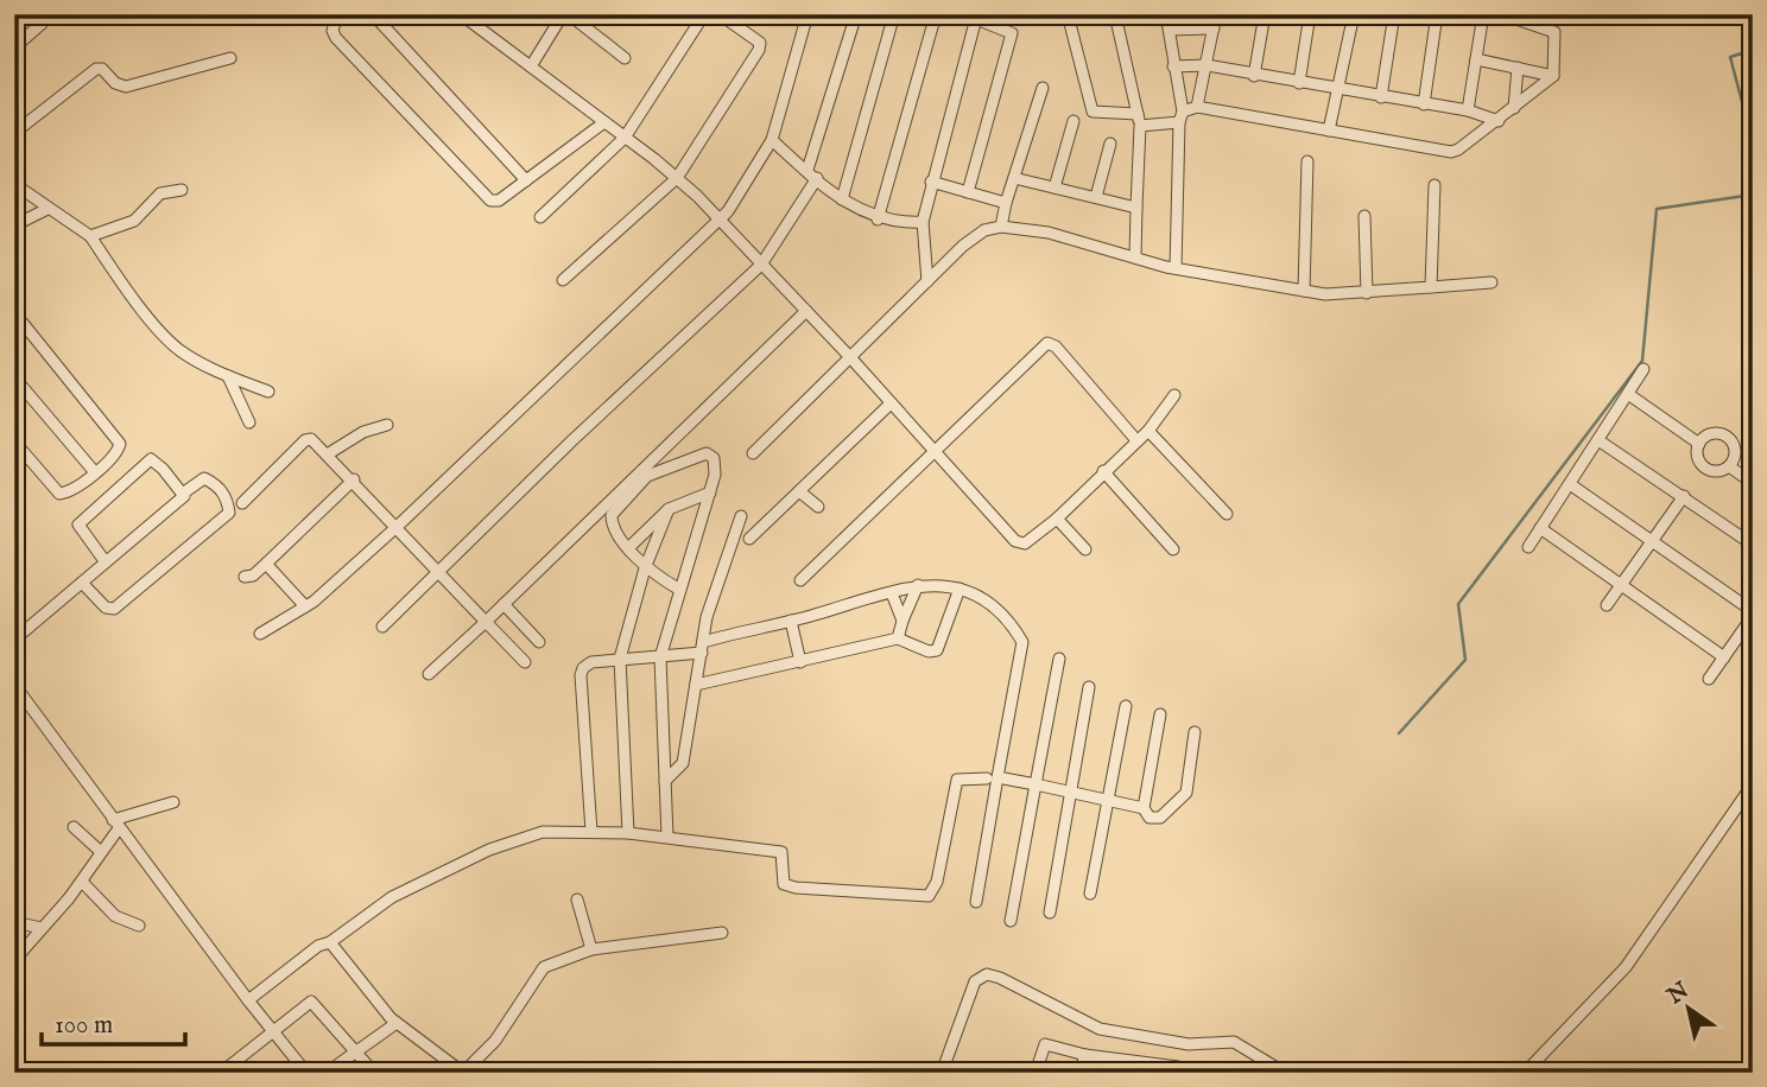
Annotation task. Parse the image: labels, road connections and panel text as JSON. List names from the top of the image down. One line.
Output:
{"scale_bar":"100 m","north":"top left"}
